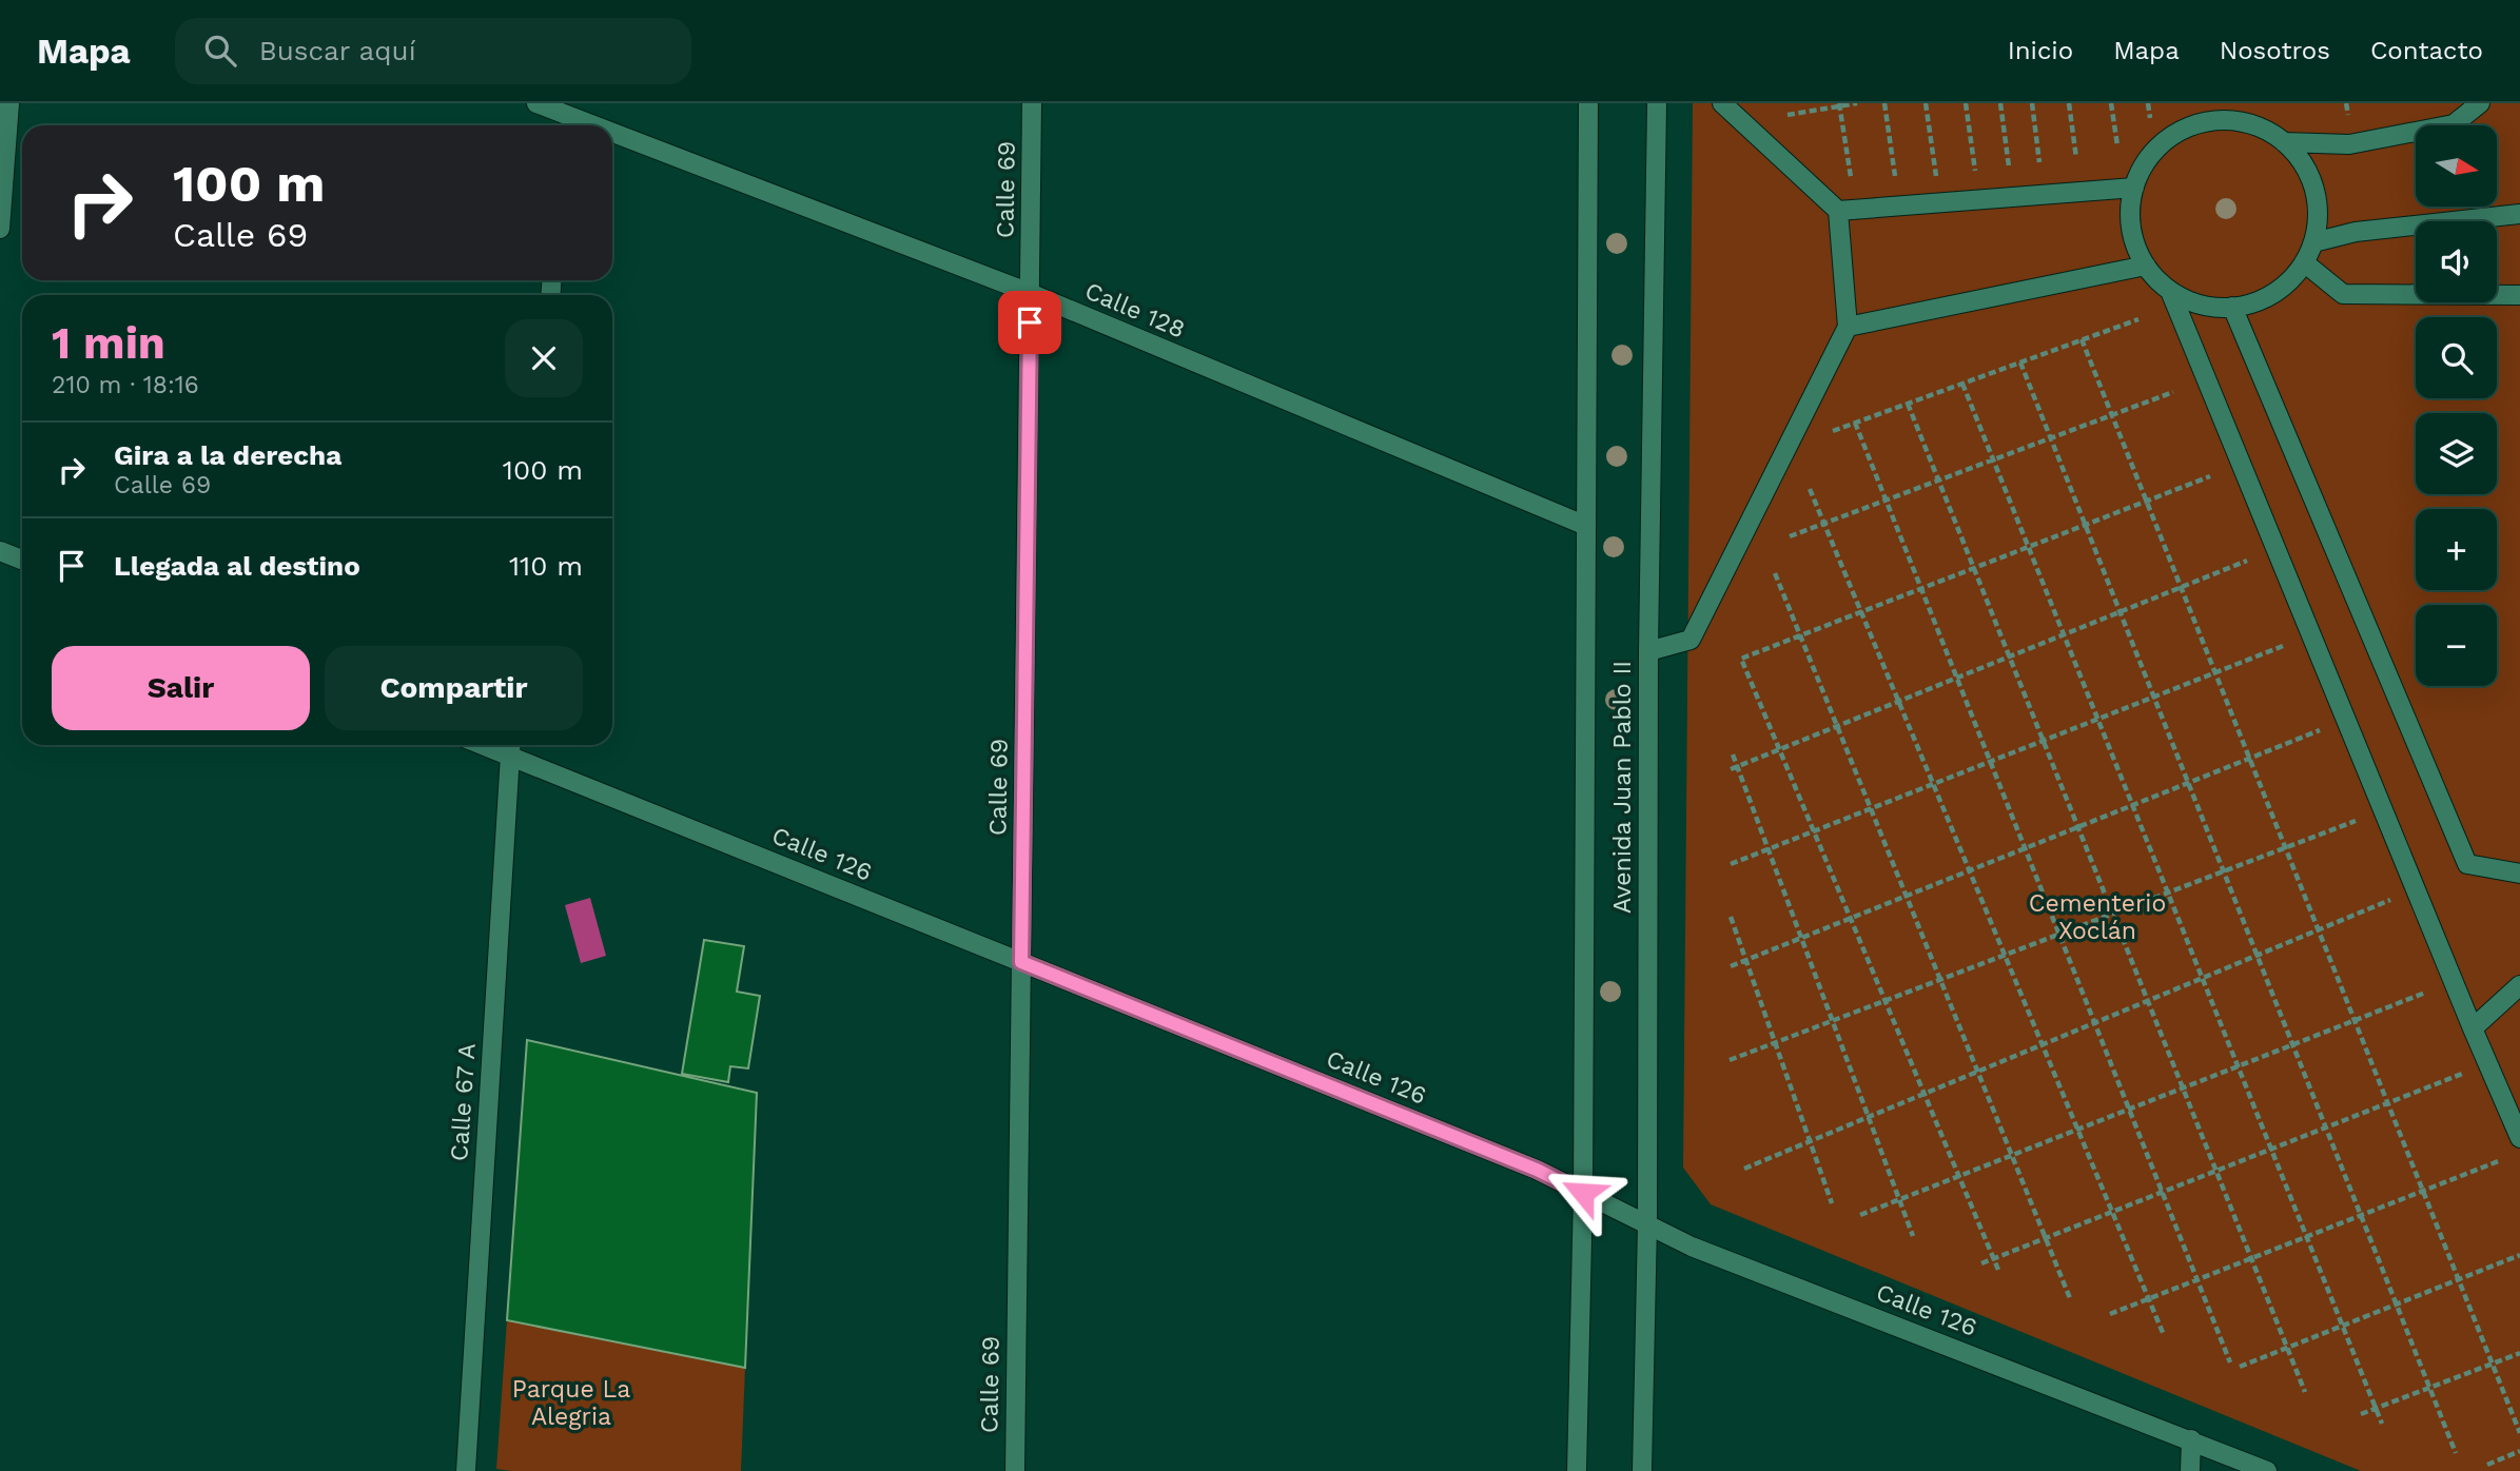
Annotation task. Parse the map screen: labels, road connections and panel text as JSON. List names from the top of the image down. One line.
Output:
{"streets":{"street":["Calle 69","Calle 128","Avenida Juan Pablo II","Calle 126","Calle 67 A"]},"crossings":[["Calle 69","Calle 128"],["Calle 69","Calle 126"],["Calle 128","Avenida Juan Pablo II"],["Avenida Juan Pablo II","Calle 126"],["Calle 126","Calle 67 A"]],"parks":["Cementerio Xoclán","Parque La Alegria"],"north":"right","page":{"header":"Mapa","search":"Buscar aquí","nav":["Inicio","Mapa","Nosotros","Contacto"],"map_buttons":["+","−"],"turn":["100 m","Calle 69"],"heading":["1 min","210 m · 18:16"],"list":[{"name":"Gira a la derecha","note":"Calle 69","value":"100 m"},{"name":"Llegada al destino","value":"110 m"}],"buttons":["Salir","Compartir"]}}
